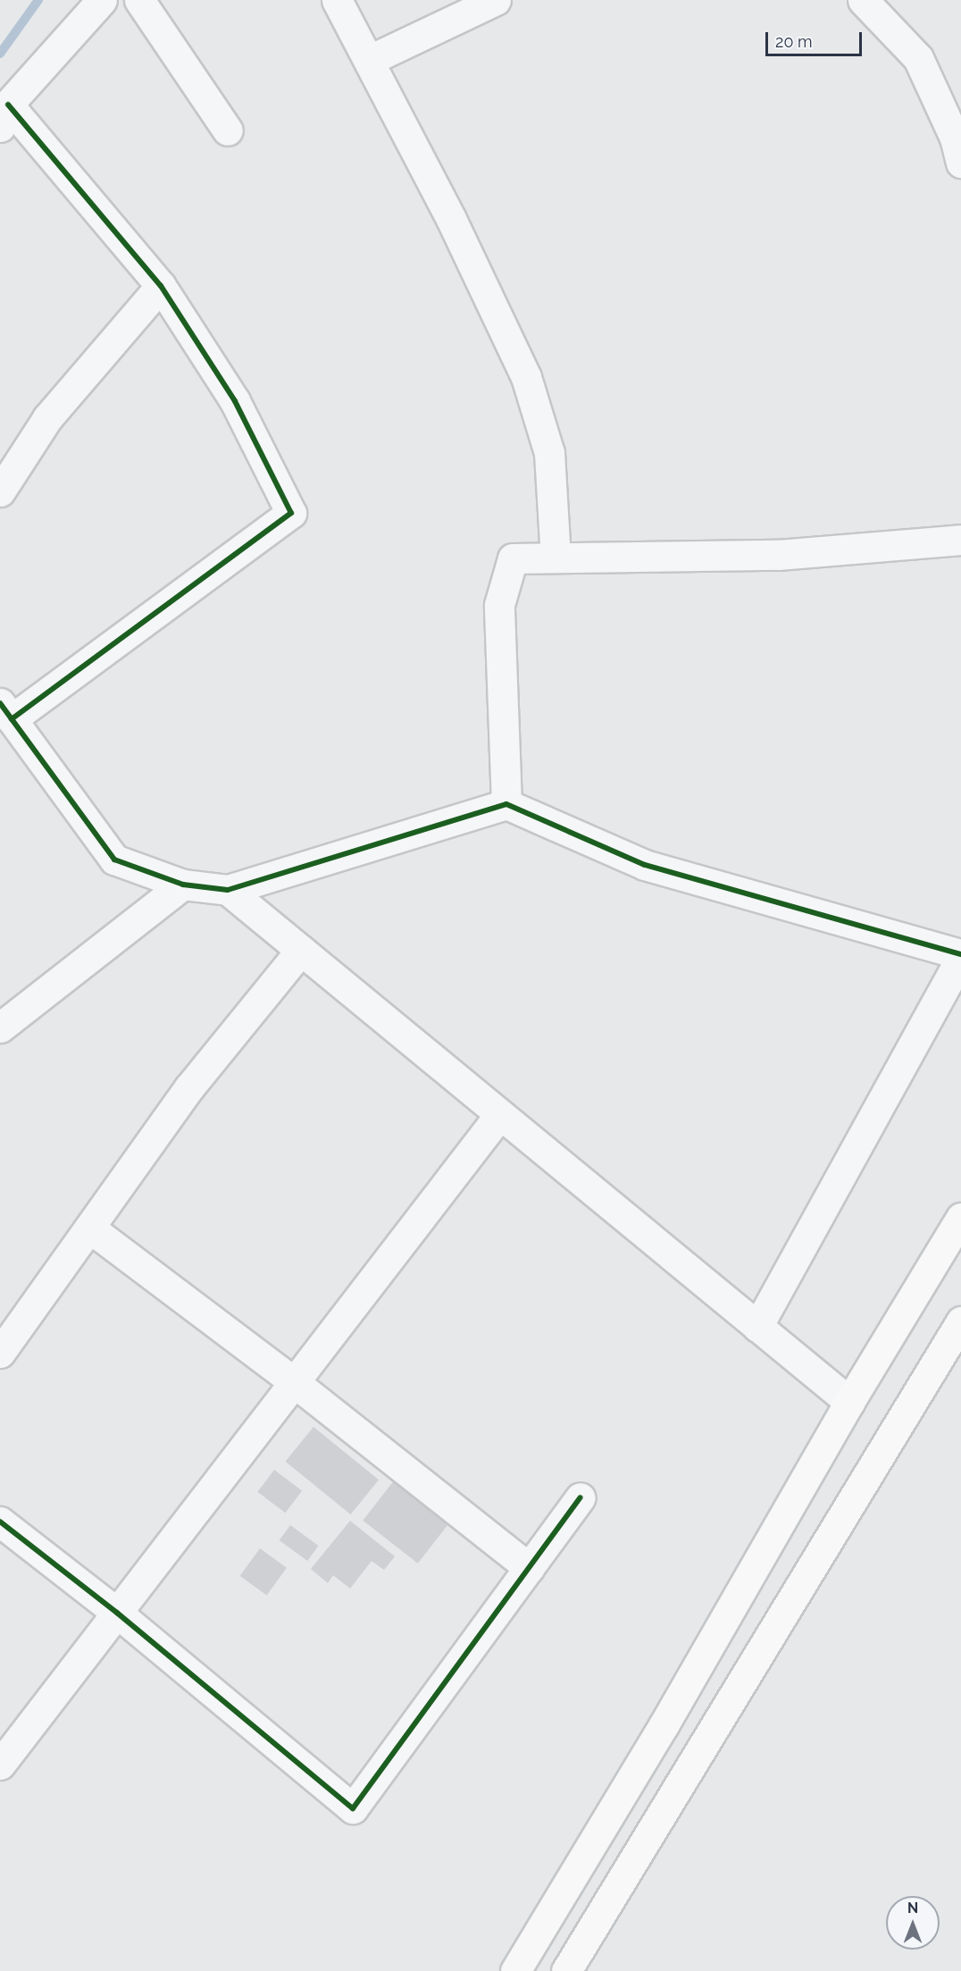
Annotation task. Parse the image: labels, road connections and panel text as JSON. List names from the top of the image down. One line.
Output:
{"scale_bar":"20 m","north":"top"}
